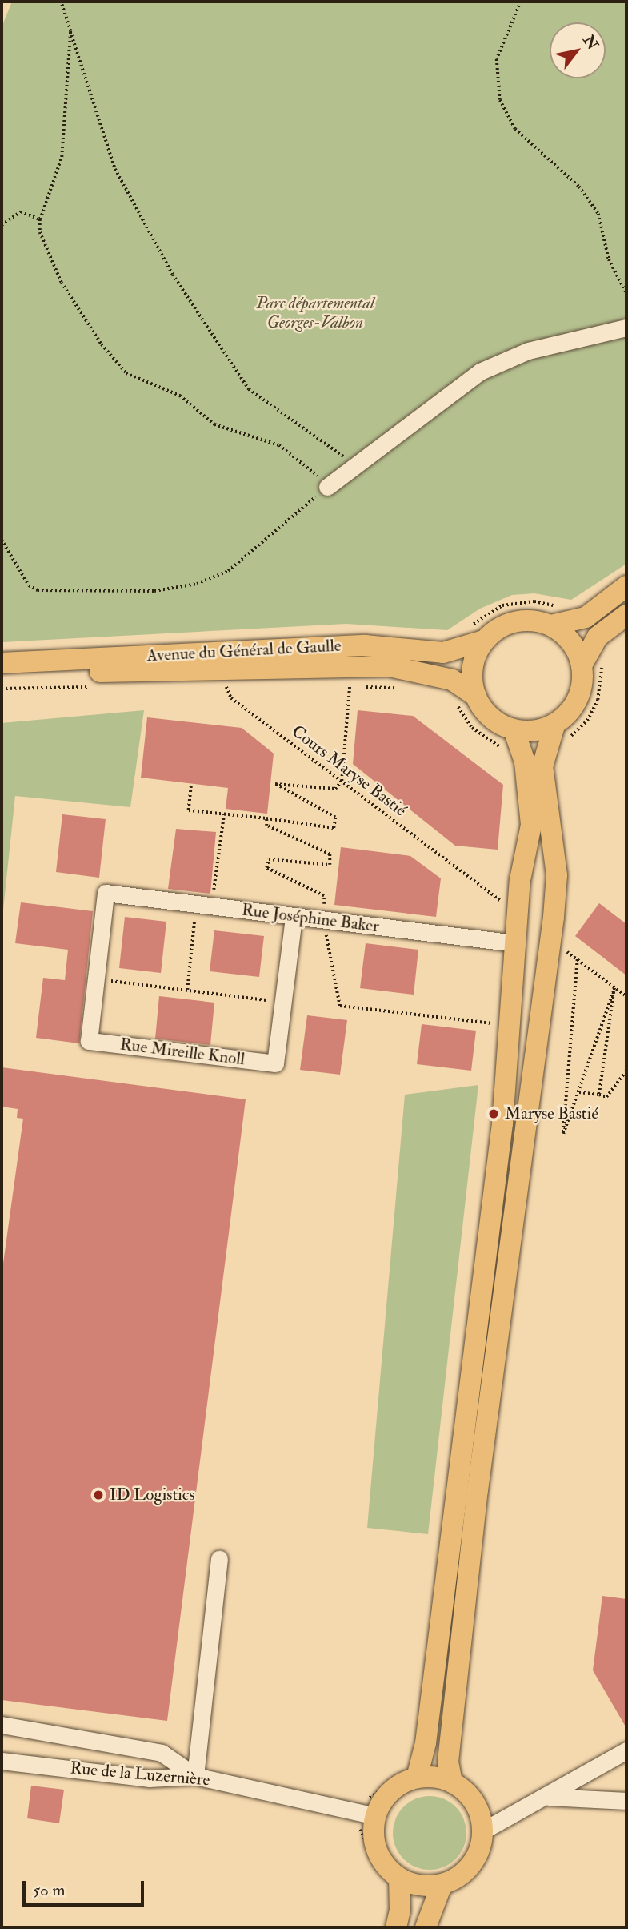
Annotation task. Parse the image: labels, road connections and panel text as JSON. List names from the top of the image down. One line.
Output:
{"streets":{"main road":["Avenue du Général de Gaulle"],"street":["Rue Joséphine Baker","Rue Mireille Knoll","Rue de la Luzernière"],"path":["Cours Maryse Bastié"]},"crossings":[["Avenue du Général de Gaulle","Cours Maryse Bastié"],["Rue Joséphine Baker","Rue Mireille Knoll"]],"parks":["Parc départemental Georges-Valbon"],"places":["Maryse Bastié","ID Logistics"],"scale_bar":"50 m","north":"top right"}
